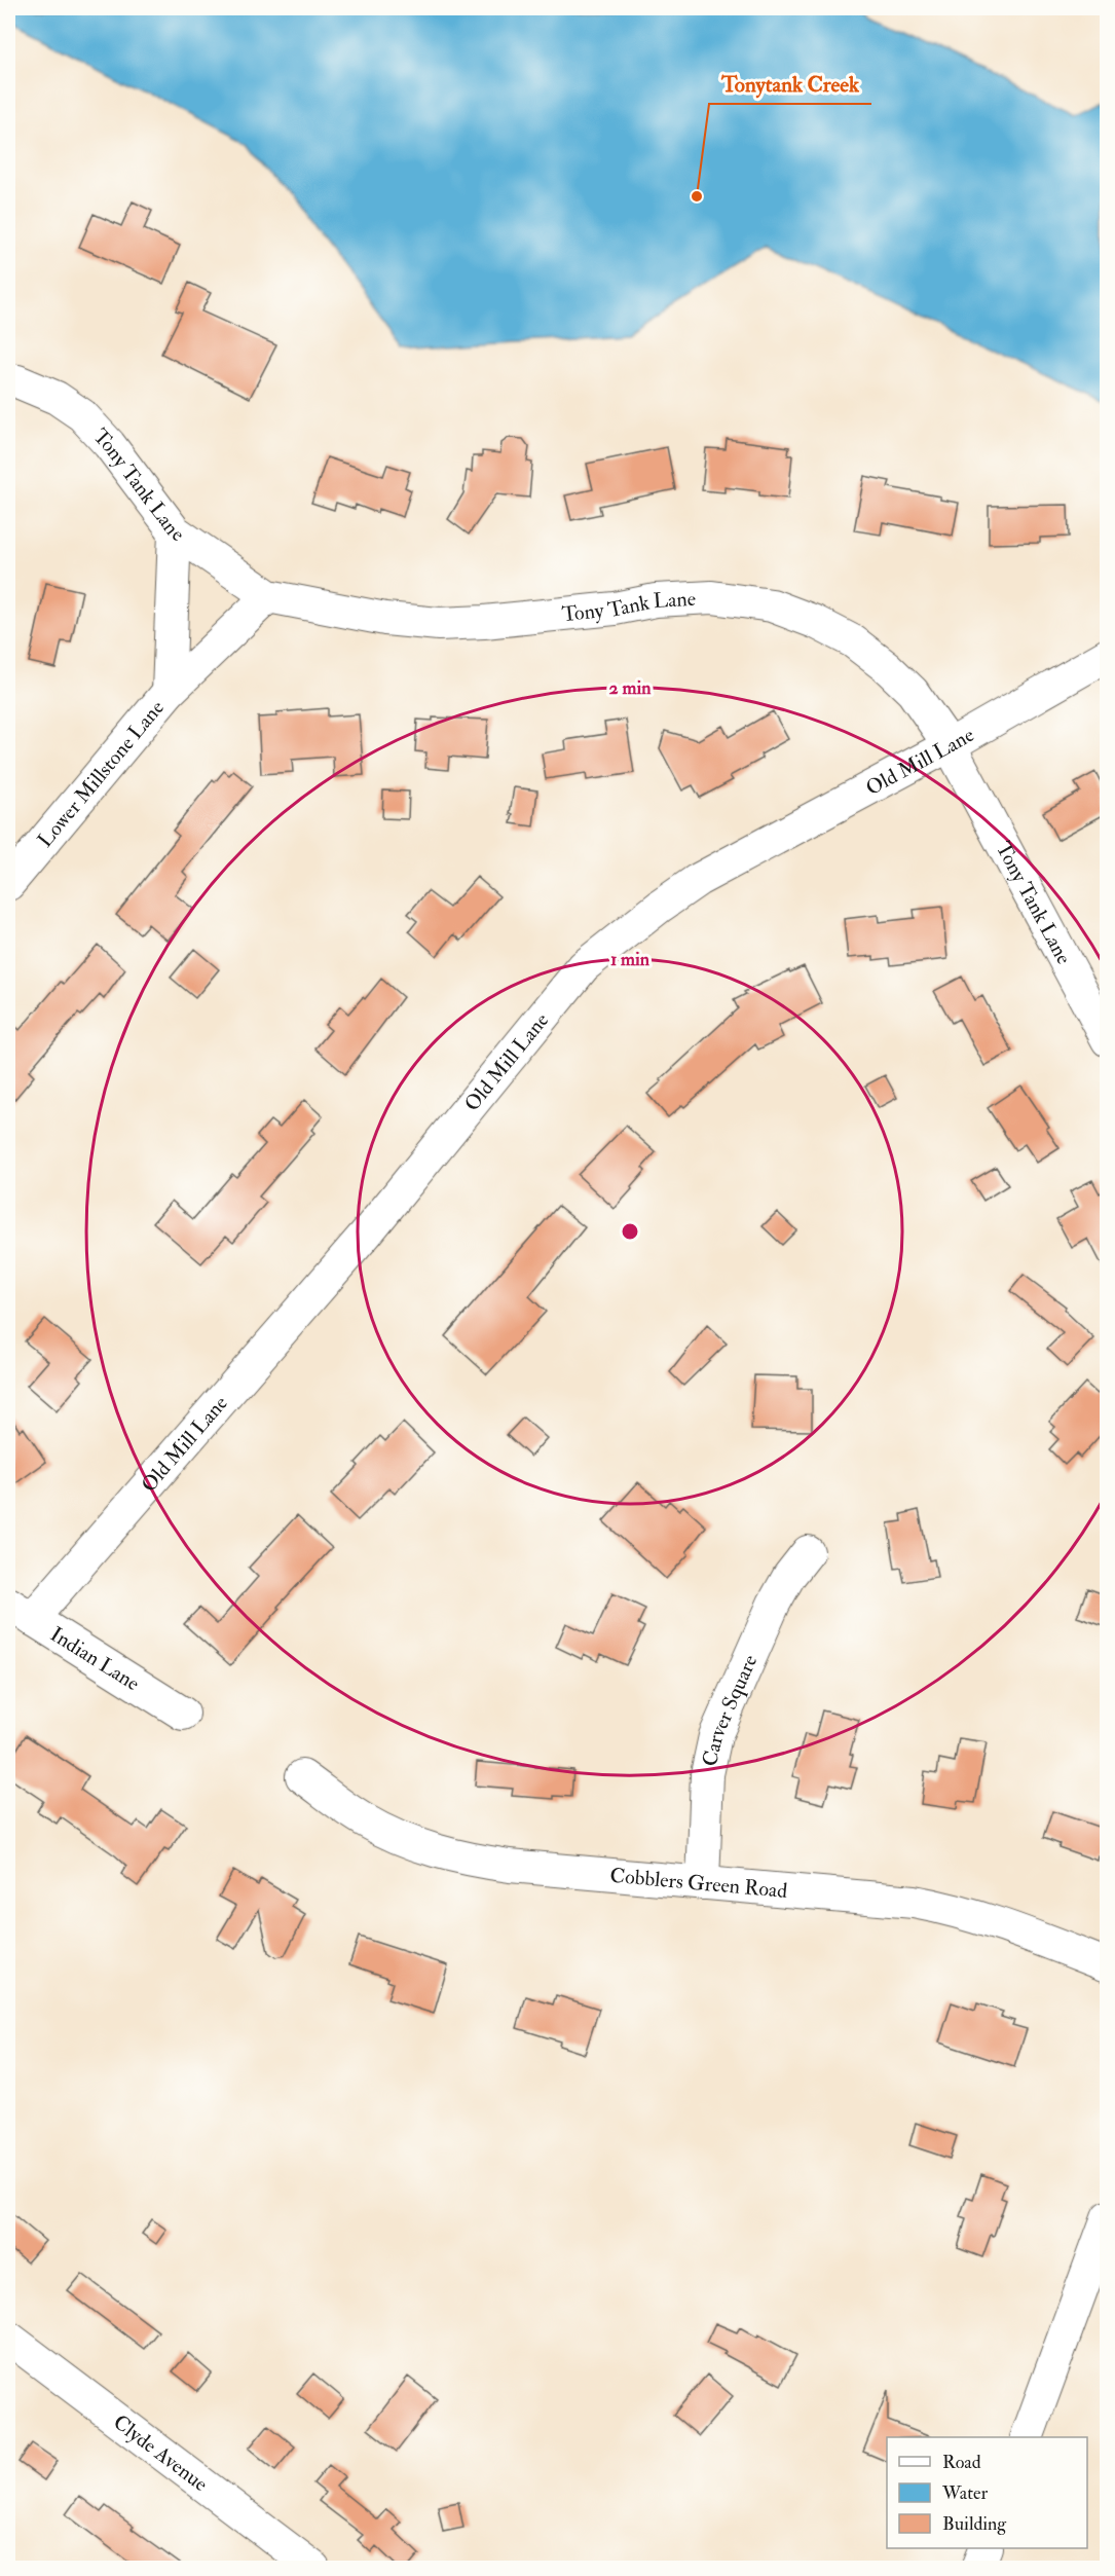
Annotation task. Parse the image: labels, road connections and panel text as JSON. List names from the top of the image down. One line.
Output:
{"streets":{"street":["Tony Tank Lane","Old Mill Lane","Lower Millstone Lane","Indian Lane","Carver Square","Cobblers Green Road","Clyde Avenue"]},"crossings":[["Tony Tank Lane","Old Mill Lane"],["Tony Tank Lane","Lower Millstone Lane"],["Old Mill Lane","Indian Lane"],["Carver Square","Cobblers Green Road"]],"places":["Tonytank Creek"],"legend":["Road","Water","Building"],"rings":["2 min","1 min"]}
